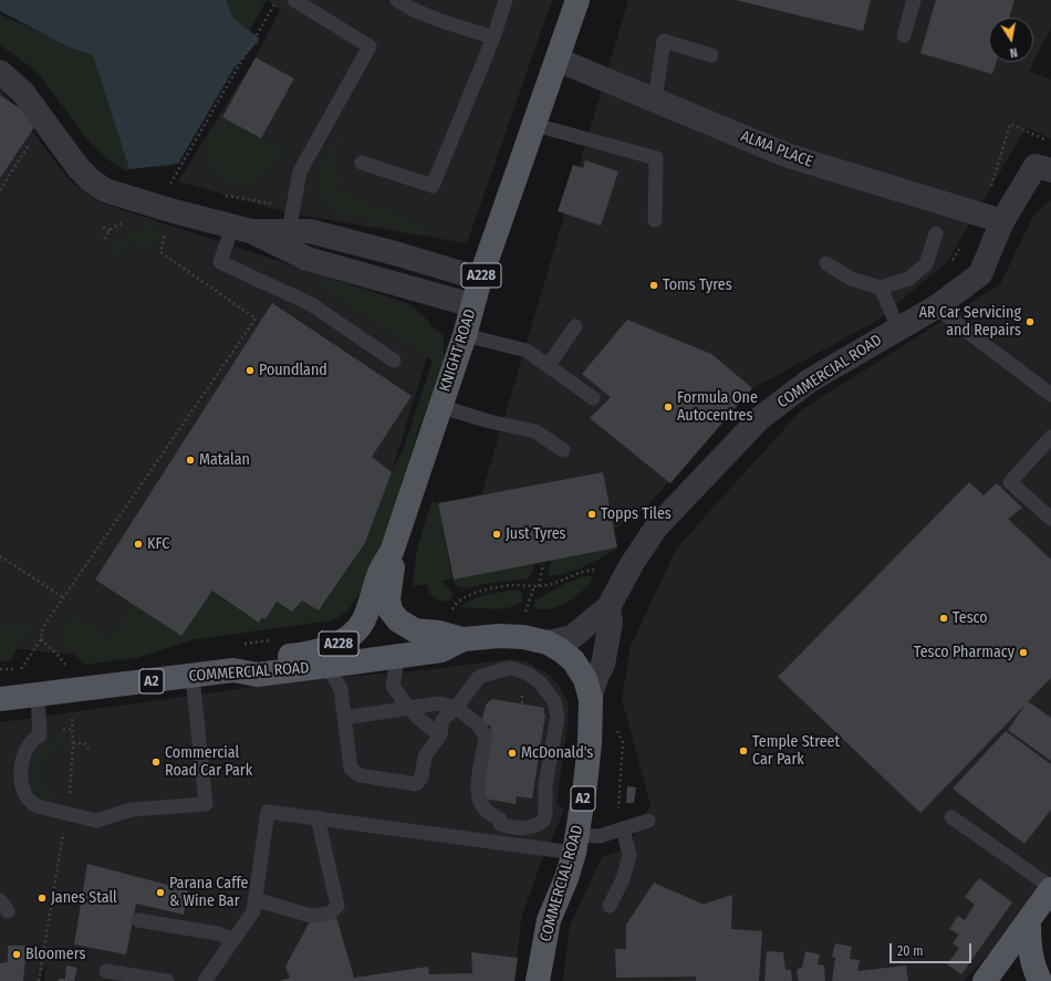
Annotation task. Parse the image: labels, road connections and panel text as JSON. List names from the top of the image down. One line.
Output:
{"streets":{"main road":["A228","KNIGHT ROAD","COMMERCIAL ROAD","A2"],"street":["ALMA PLACE"]},"crossings":[["ALMA PLACE","KNIGHT ROAD"],["ALMA PLACE","COMMERCIAL ROAD"],["KNIGHT ROAD","COMMERCIAL ROAD"]],"places":["Toms Tyres","AR Car Servicing and Repairs","Poundland","Formula One Autocentres","Matalan","Topps Tiles","Just Tyres","KFC","Tesco","Tesco Pharmacy","Temple Street Car Park","McDonald's","Commercial Road Car Park","Parana Caffe & Wine Bar","Janes Stall","Bloomers"],"scale_bar":"20 m","north":"bottom"}
